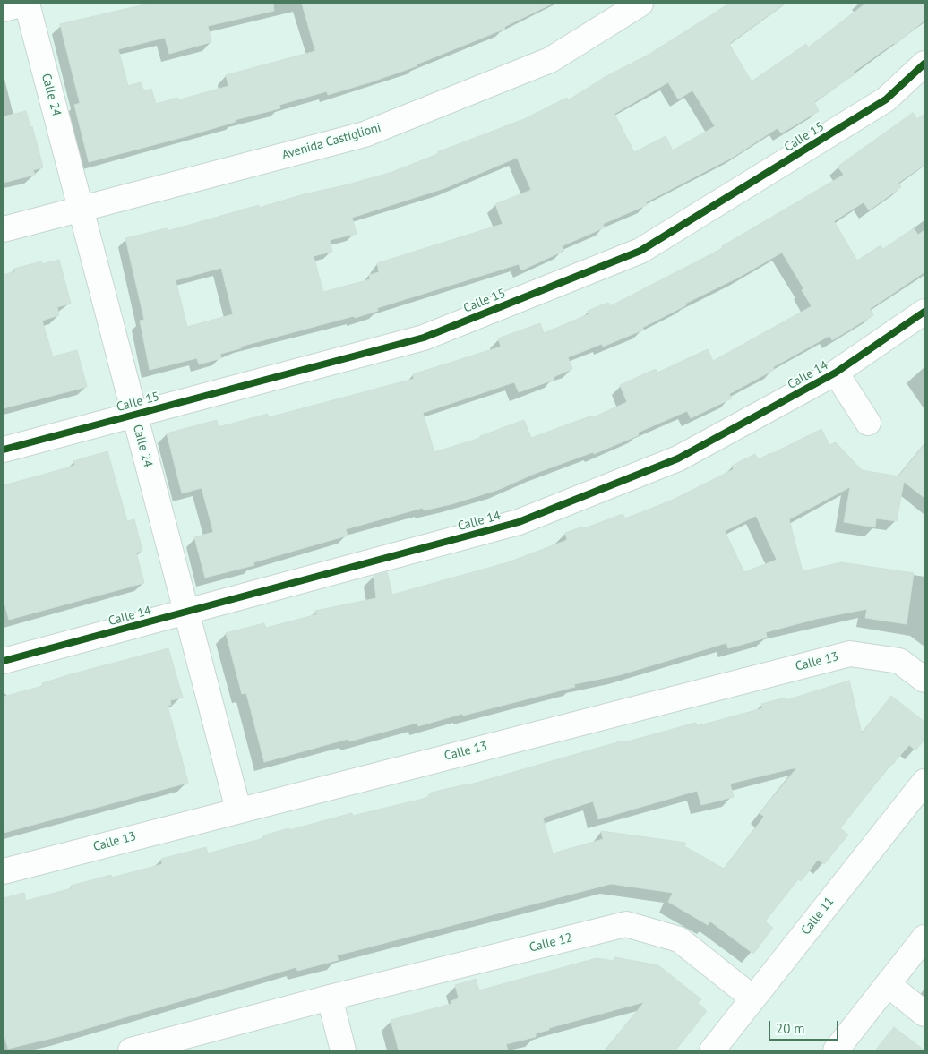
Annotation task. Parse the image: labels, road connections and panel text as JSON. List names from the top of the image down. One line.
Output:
{"streets":{"street":["Calle 24","Calle 15","Avenida Castiglioni","Calle 14","Calle 13","Calle 11","Calle 12"]},"crossings":[["Calle 24","Calle 15"],["Calle 24","Avenida Castiglioni"],["Calle 24","Calle 14"],["Calle 24","Calle 13"],["Calle 11","Calle 12"]],"scale_bar":"20 m"}
